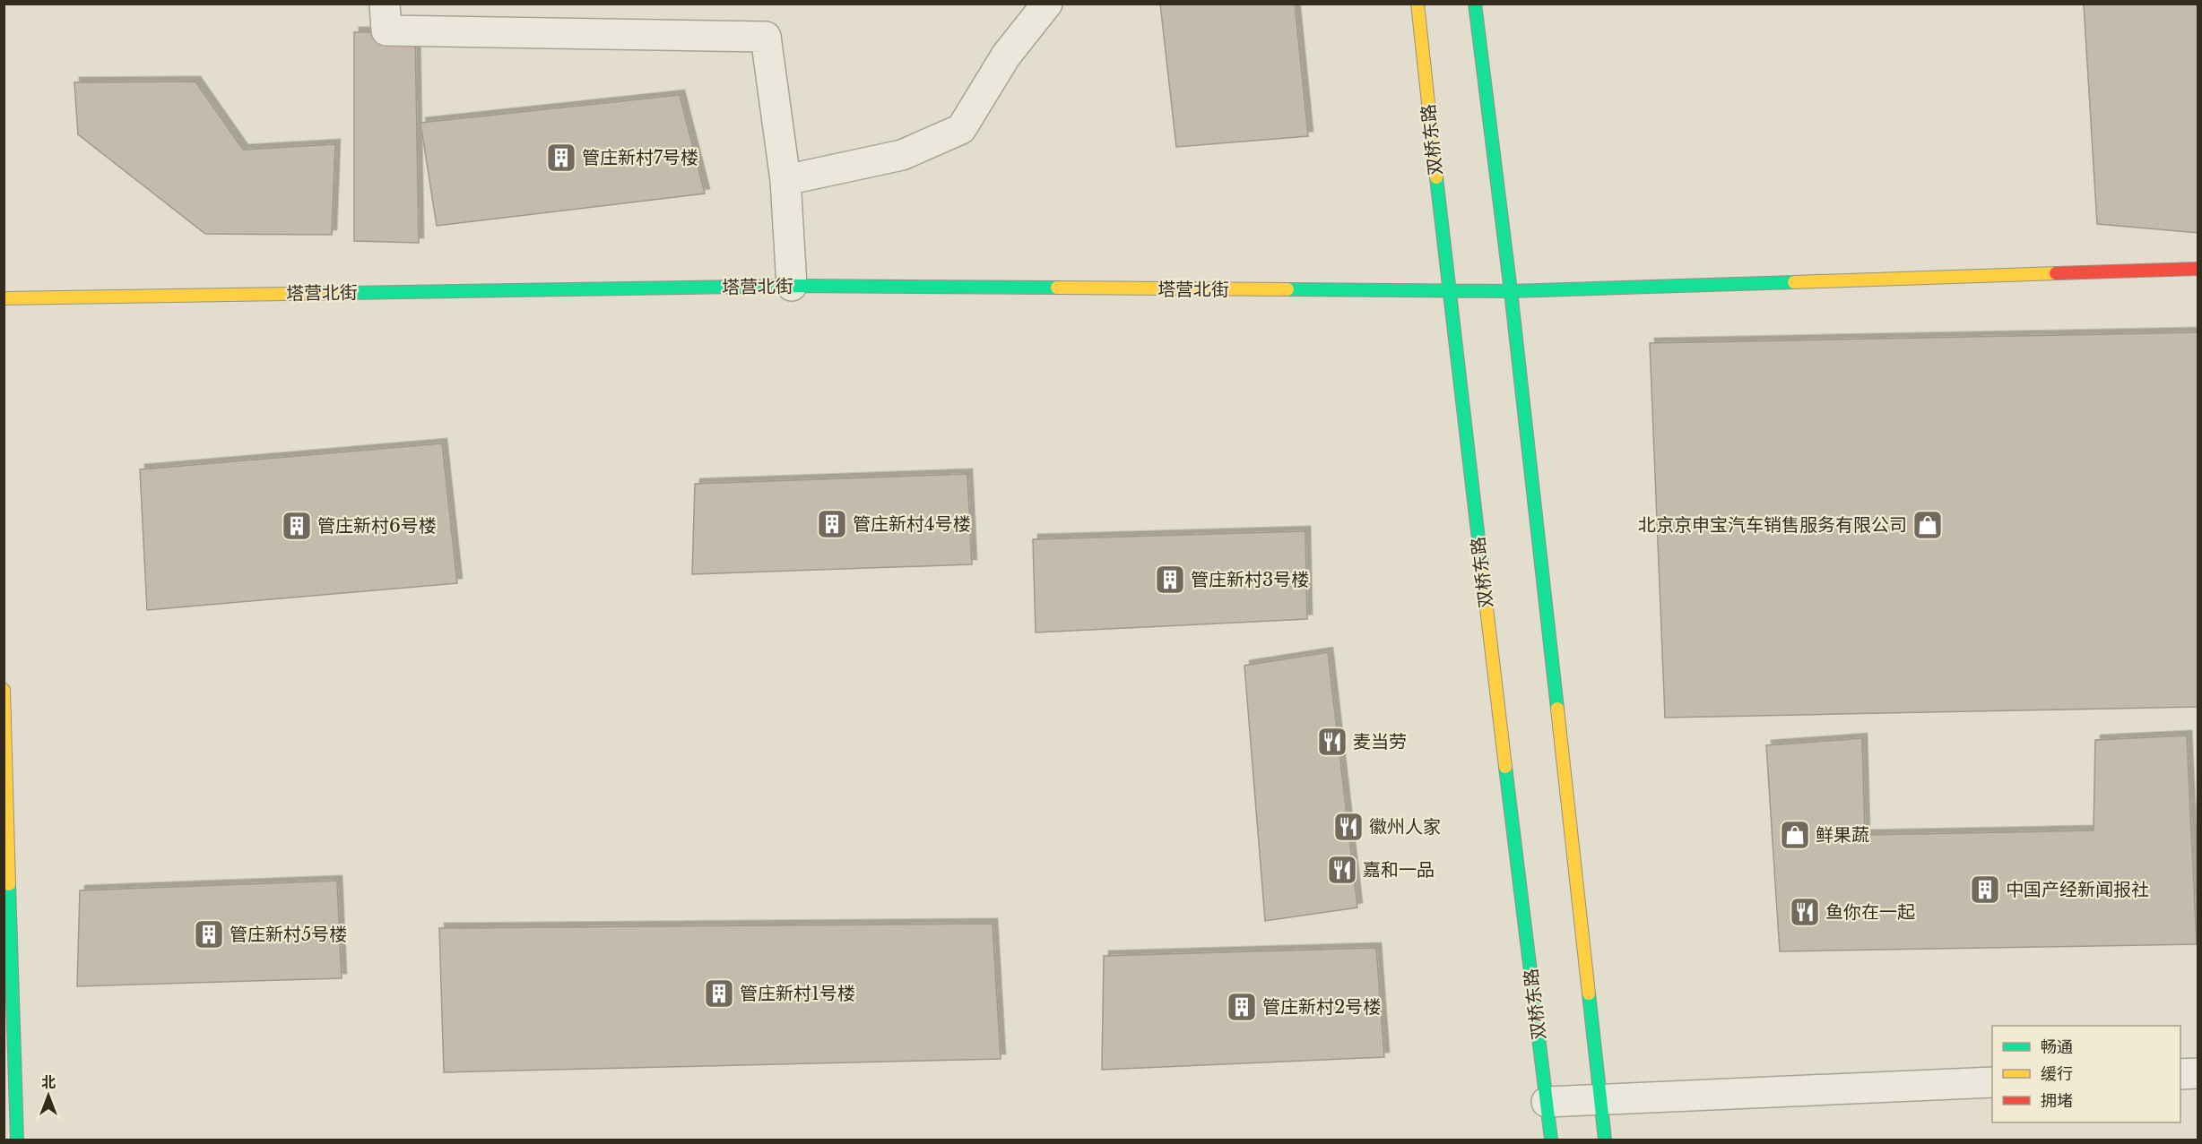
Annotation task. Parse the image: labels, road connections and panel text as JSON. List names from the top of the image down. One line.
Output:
{"streets":{"street":["双桥东路","塔营北街"]},"crossings":[["双桥东路","塔营北街"]],"places":{"building":["管庄新村7号楼","管庄新村4号楼","管庄新村6号楼","管庄新村3号楼","中国产经新闻报社","管庄新村5号楼","管庄新村1号楼","管庄新村2号楼"],"shop":["北京京申宝汽车销售服务有限公司","鲜果蔬"],"restaurant":["麦当劳","徽州人家","嘉和一品","鱼你在一起"]},"legend":["畅通","缓行","拥堵"],"north":"top"}
